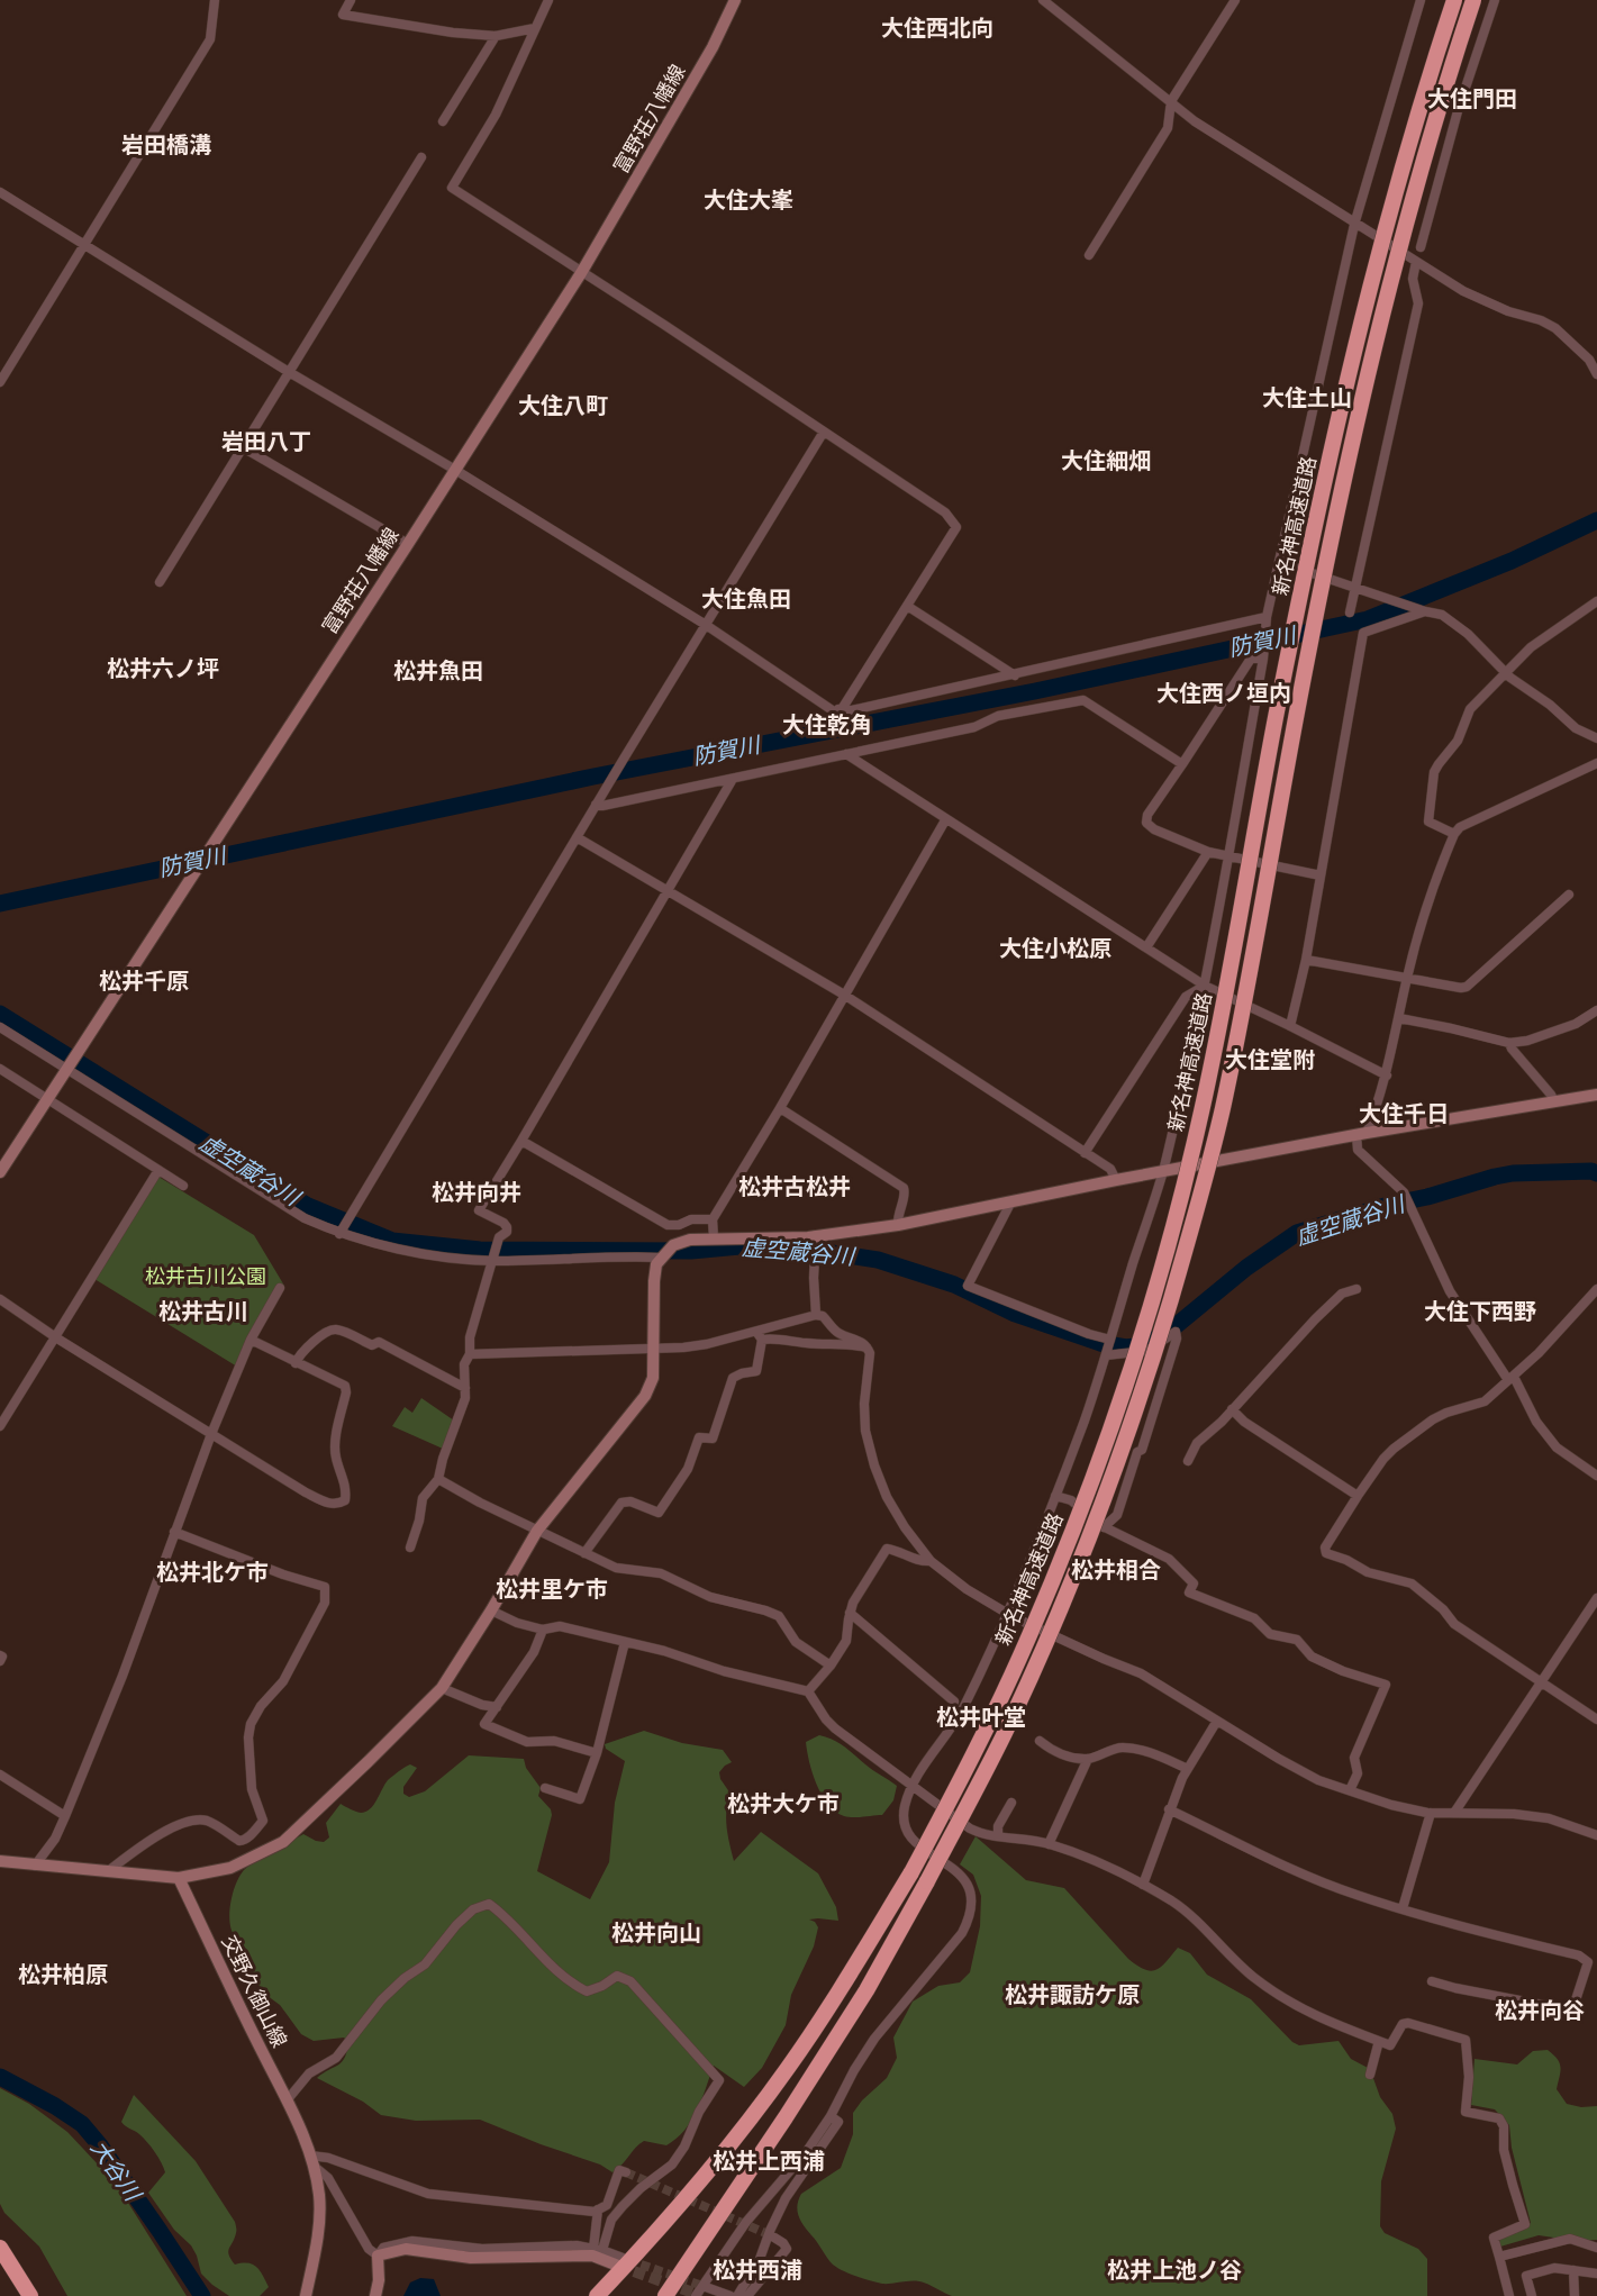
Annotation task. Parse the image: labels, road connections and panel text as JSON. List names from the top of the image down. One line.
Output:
{"streets":{"highway":["新名神高速道路"],"street":["富野荘八幡線","交野久御山線"]},"districts":["大住西北向","大住門田","岩田橋溝","大住大峯","大住土山","大住八町","岩田八丁","大住細畑","大住魚田","松井六ノ坪","松井魚田","大住西ノ垣内","大住乾角","大住小松原","松井千原","大住堂附","大住千日","松井古松井","松井向井","松井古川","大住下西野","松井相合","松井北ケ市","松井里ケ市","松井叶堂","松井大ケ市","松井向山","松井柏原","松井諏訪ケ原","松井向谷","松井上西浦","松井西浦","松井上池ノ谷"],"water":["防賀川","虚空蔵谷川","大谷川"],"parks":["松井古川公園"]}
